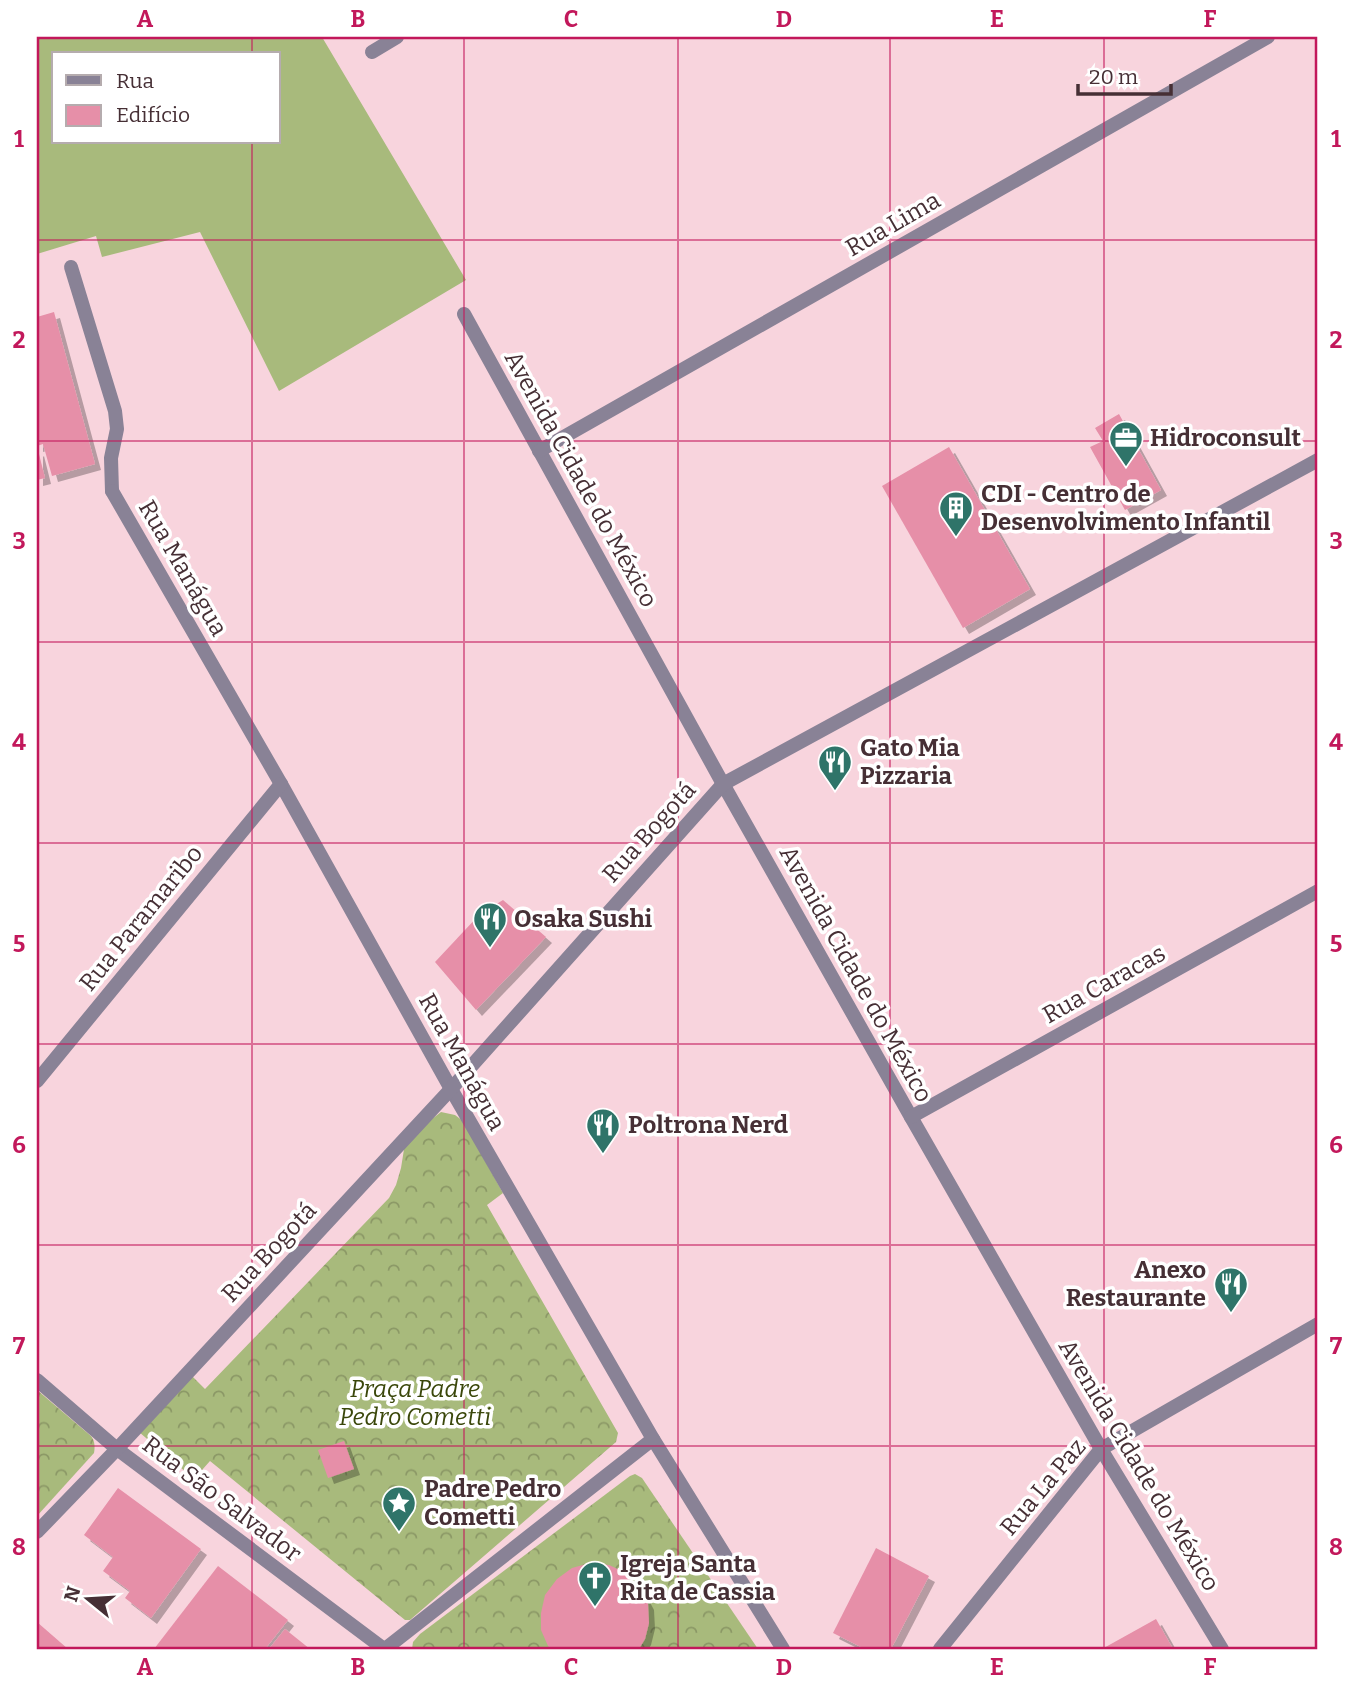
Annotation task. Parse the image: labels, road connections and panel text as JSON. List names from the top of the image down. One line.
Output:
{"streets":{"street":["Rua Lima","Avenida Cidade do México","Rua Manágua","Rua Bogotá","Rua Paramaribo","Rua Caracas","Rua La Paz","Rua São Salvador"]},"crossings":[["Rua Lima","Avenida Cidade do México"],["Avenida Cidade do México","Rua Bogotá"],["Avenida Cidade do México","Rua Caracas"],["Avenida Cidade do México","Rua La Paz"],["Rua Manágua","Rua Bogotá"],["Rua Manágua","Rua Paramaribo"],["Rua Bogotá","Rua São Salvador"]],"parks":["Praça Padre Pedro Cometti"],"places":{"office":["Hidroconsult"],"building":["CDI - Centro de Desenvolvimento Infantil"],"restaurant":["Gato Mia Pizzaria","Osaka Sushi","Poltrona Nerd","Anexo Restaurante"],"place":["Padre Pedro Cometti"],"church":["Igreja Santa Rita de Cassia"]},"legend":["Rua","Edifício"],"scale_bar":"20 m","north":"left","grid":{"columns":["A","B","C","D","E","F"],"rows":["1","2","3","4","5","6","7","8"]}}
